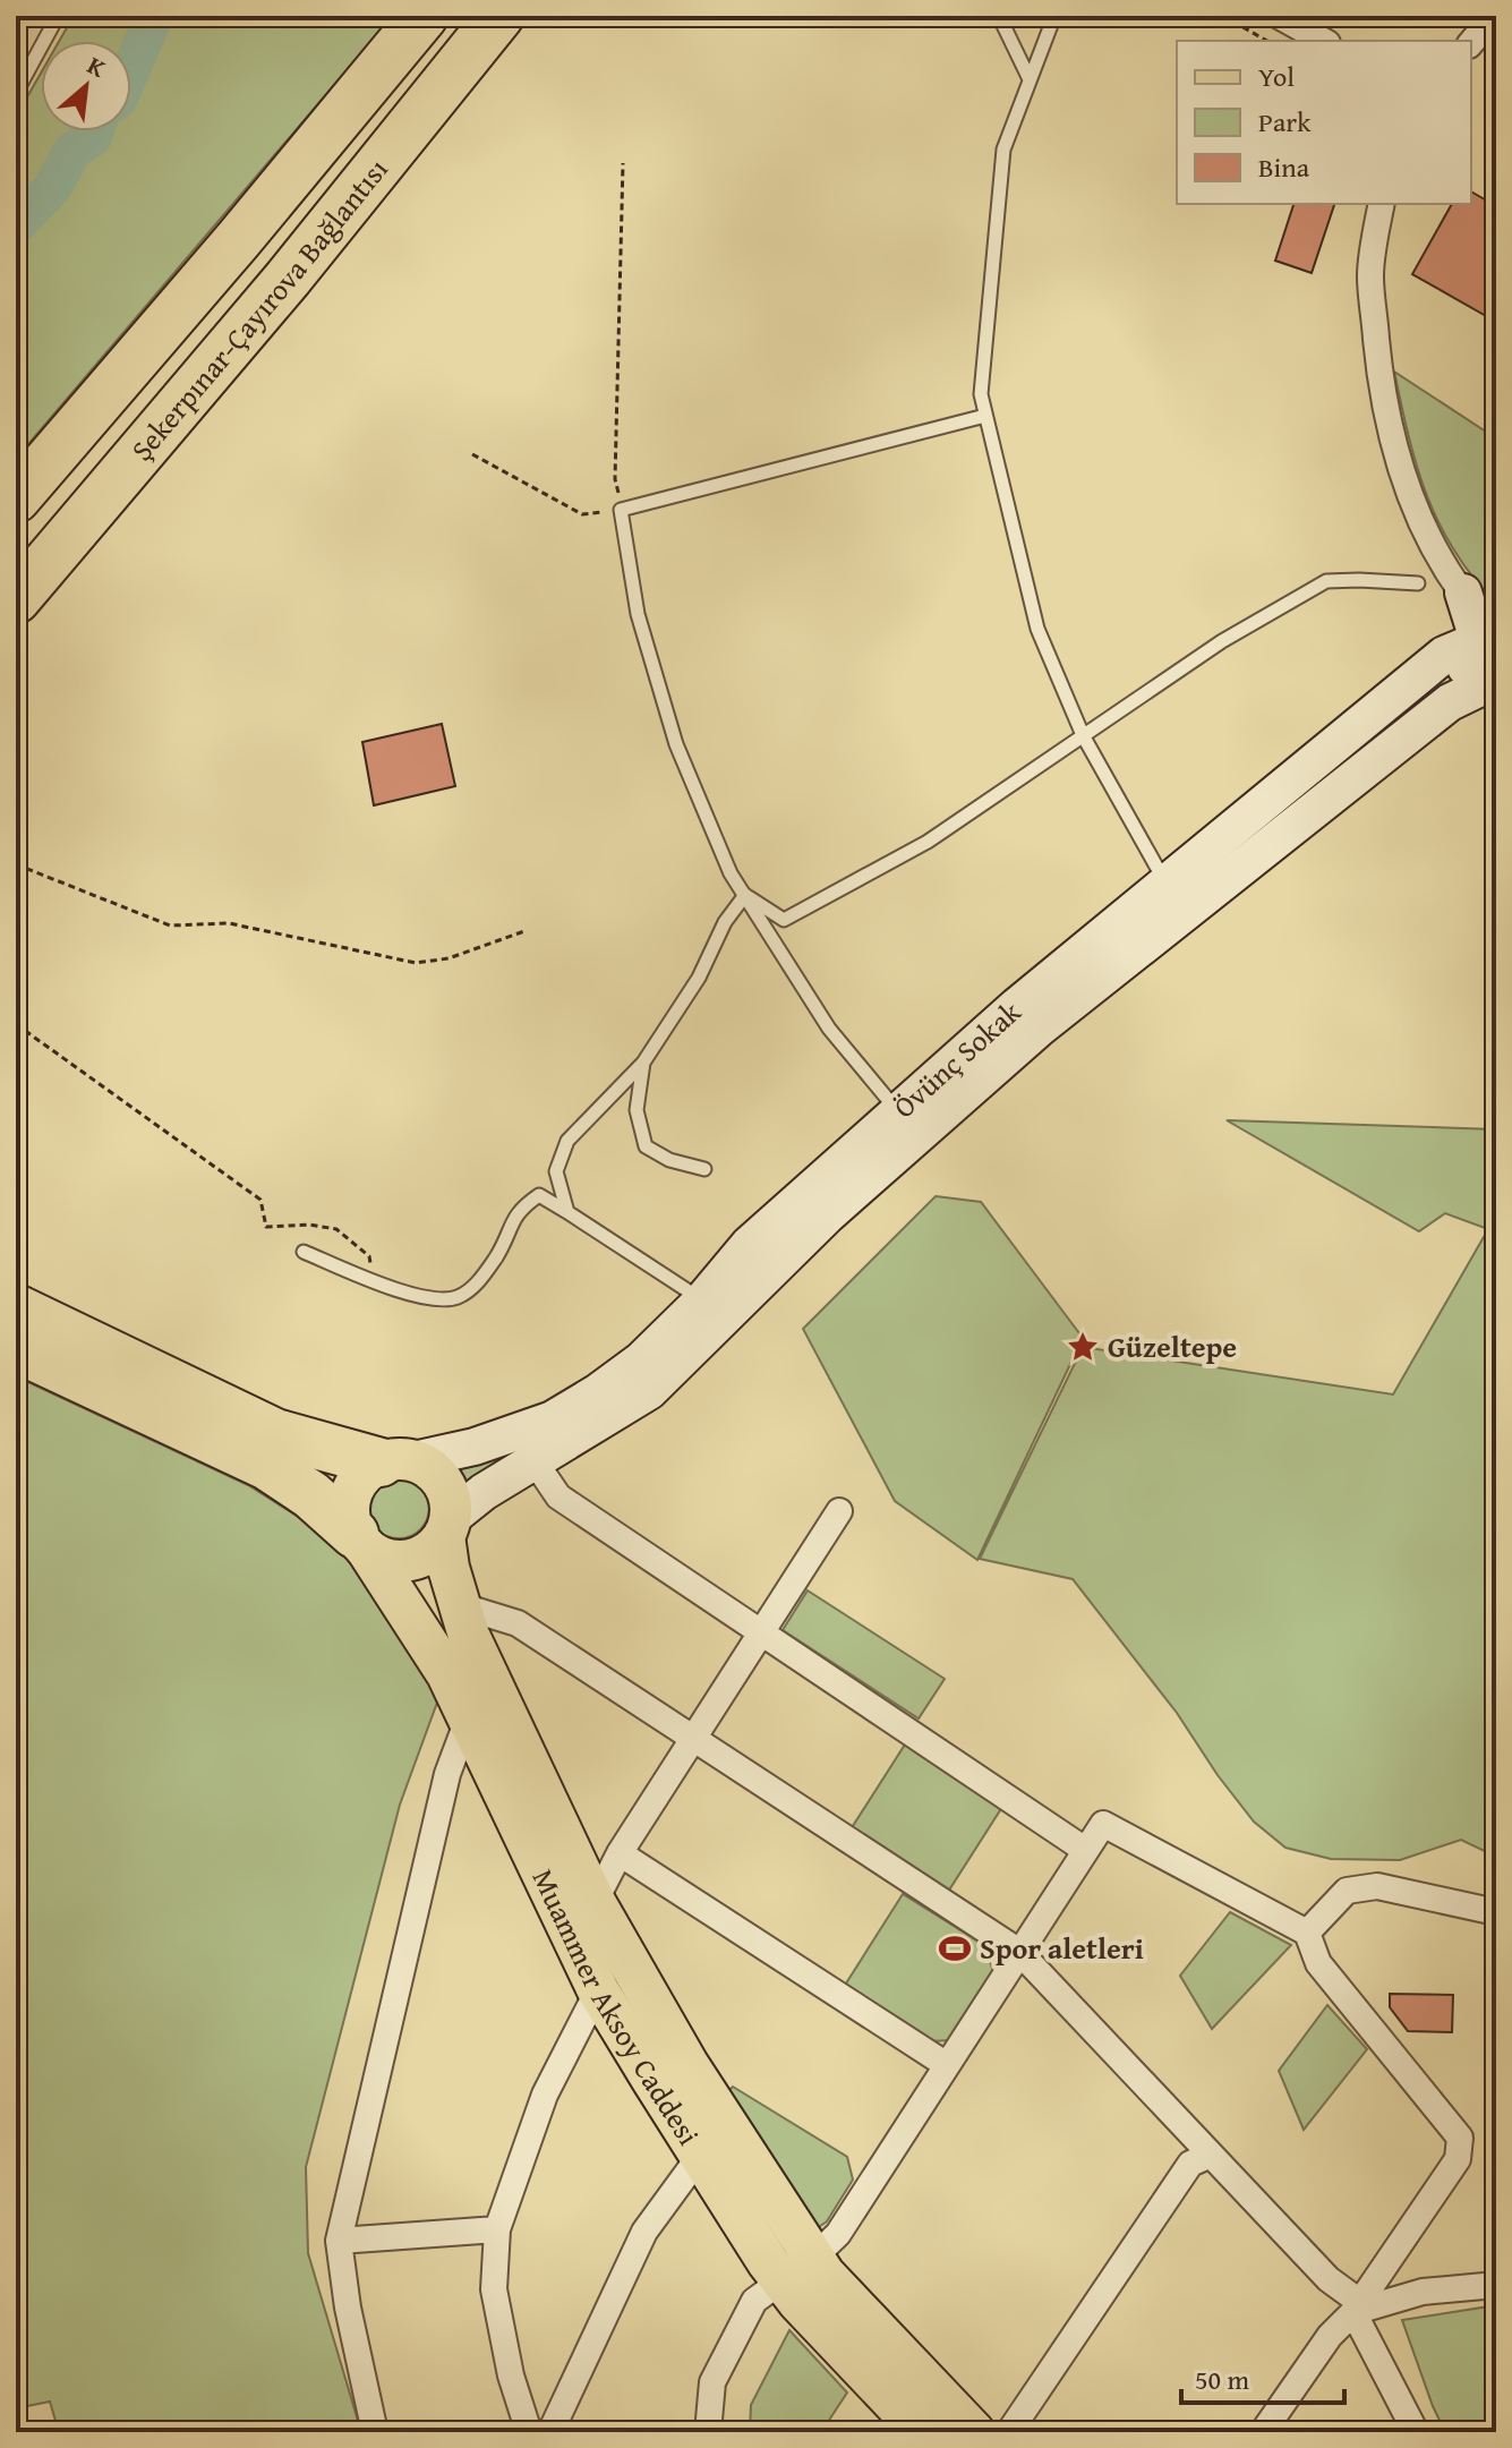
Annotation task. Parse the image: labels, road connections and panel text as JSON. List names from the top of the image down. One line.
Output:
{"streets":{"highway":["Şekerpınar-Çayırova Bağlantısı"],"main road":["Muammer Aksoy Caddesi"],"street":["Övünç Sokak"]},"crossings":[["Övünç Sokak","Muammer Aksoy Caddesi"]],"places":{"place":["Güzeltepe"],"sports":["Spor aletleri"]},"legend":["Yol","Park","Bina"],"scale_bar":"50 m","north":"top right"}
